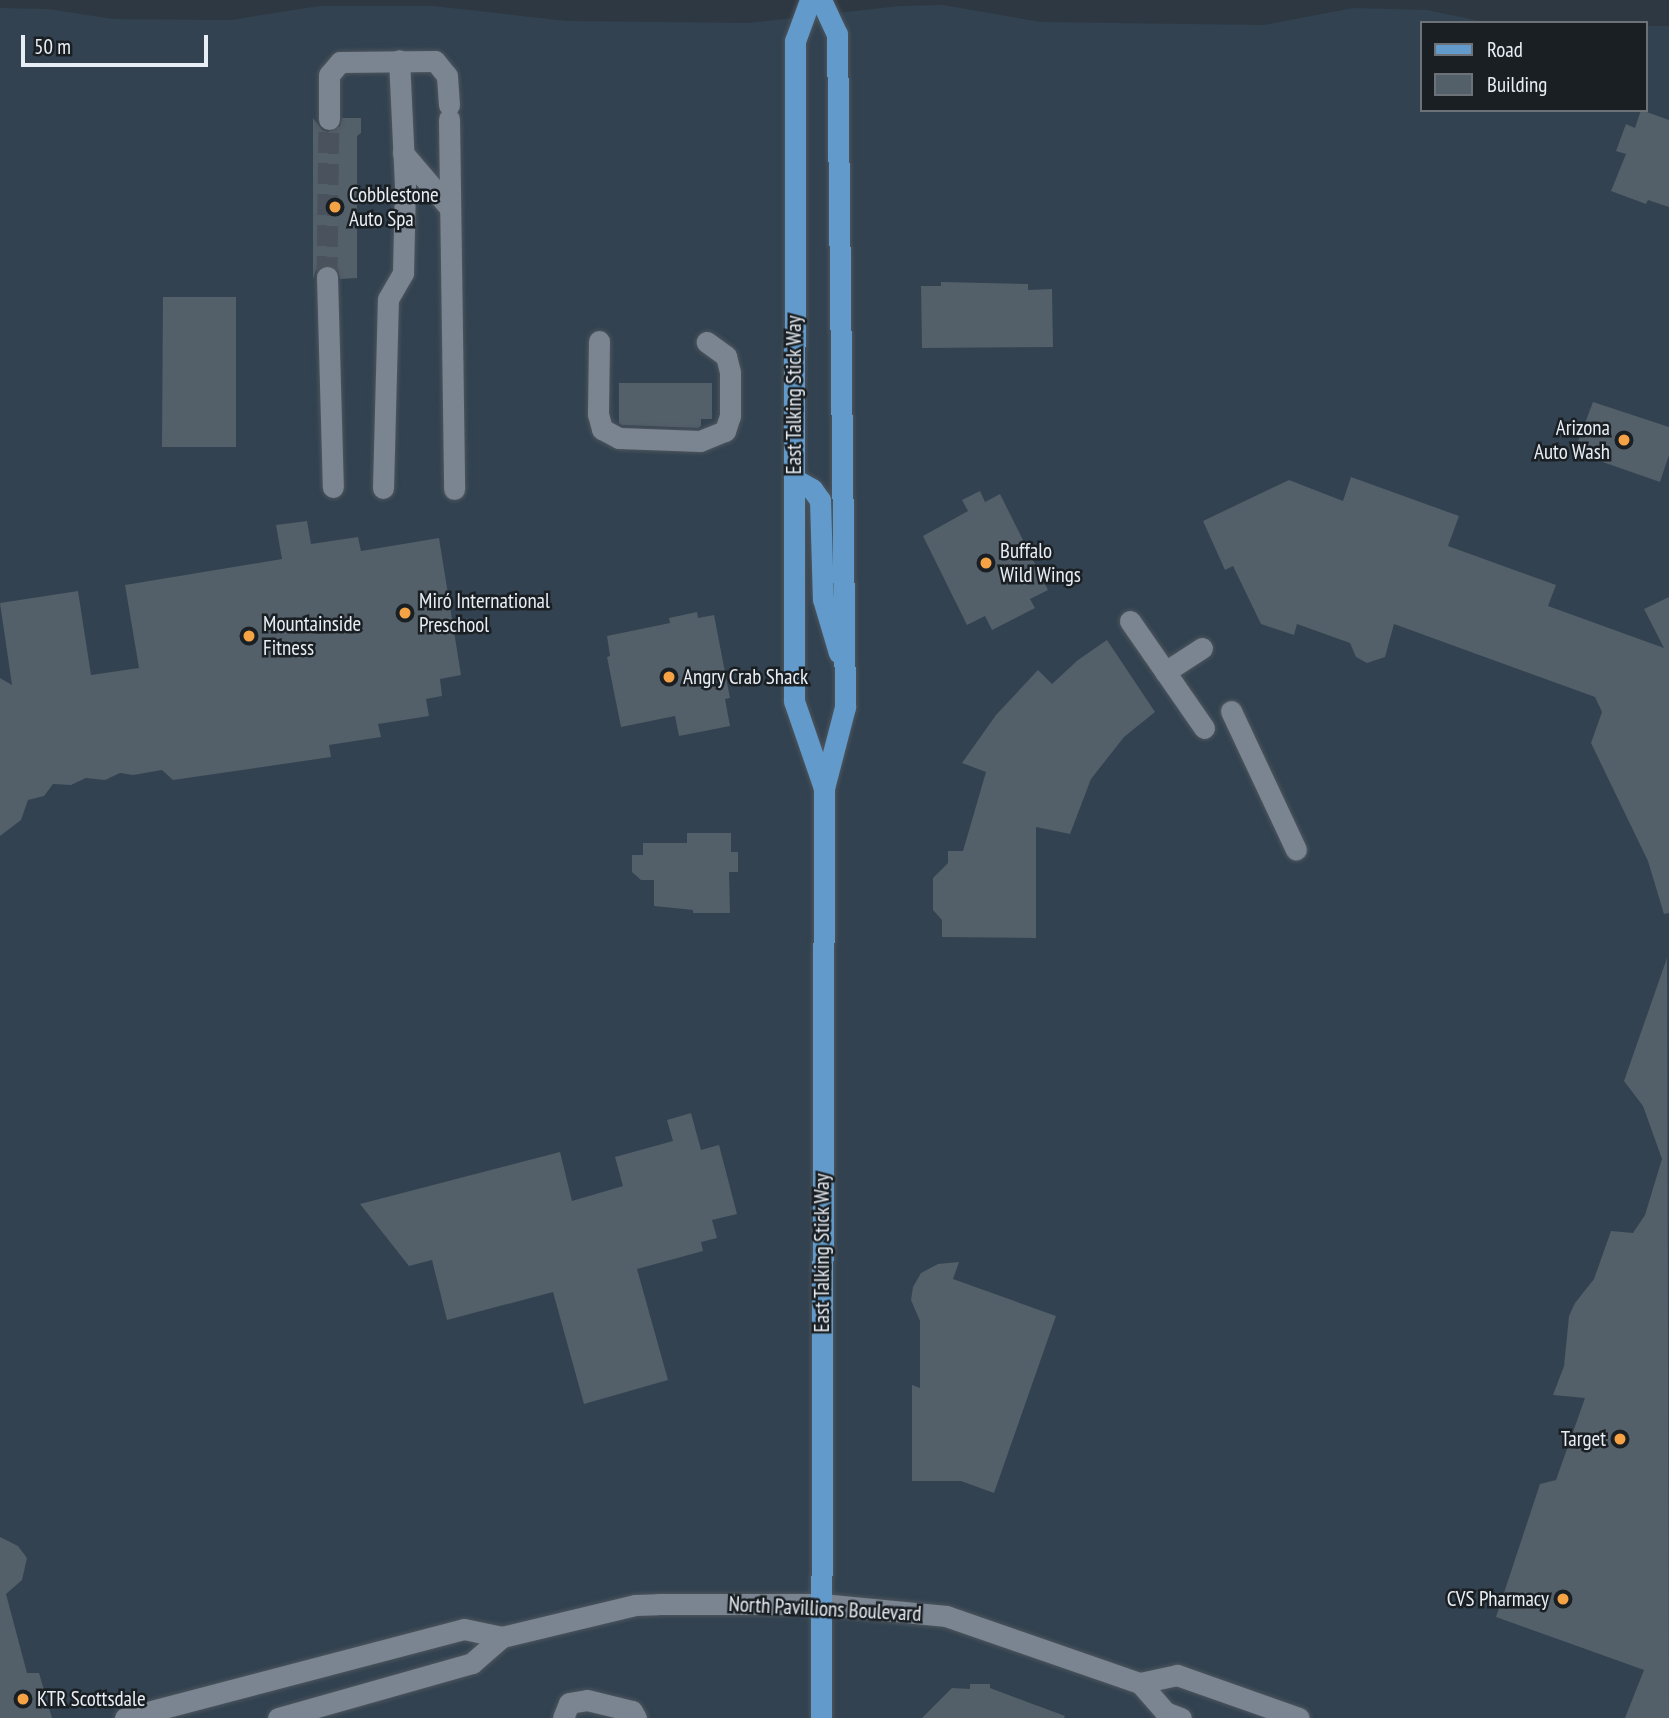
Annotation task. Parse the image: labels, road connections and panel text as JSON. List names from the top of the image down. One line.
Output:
{"streets":{"main road":["East Talking Stick Way"],"street":["North Pavillions Boulevard"]},"crossings":[["East Talking Stick Way","North Pavillions Boulevard"]],"places":["Cobblestone Auto Spa","Arizona Auto Wash","Buffalo Wild Wings","Miró International Preschool","Mountainside Fitness","Angry Crab Shack","Target","CVS Pharmacy","KTR Scottsdale"],"legend":["Road","Building"],"scale_bar":"50 m"}
